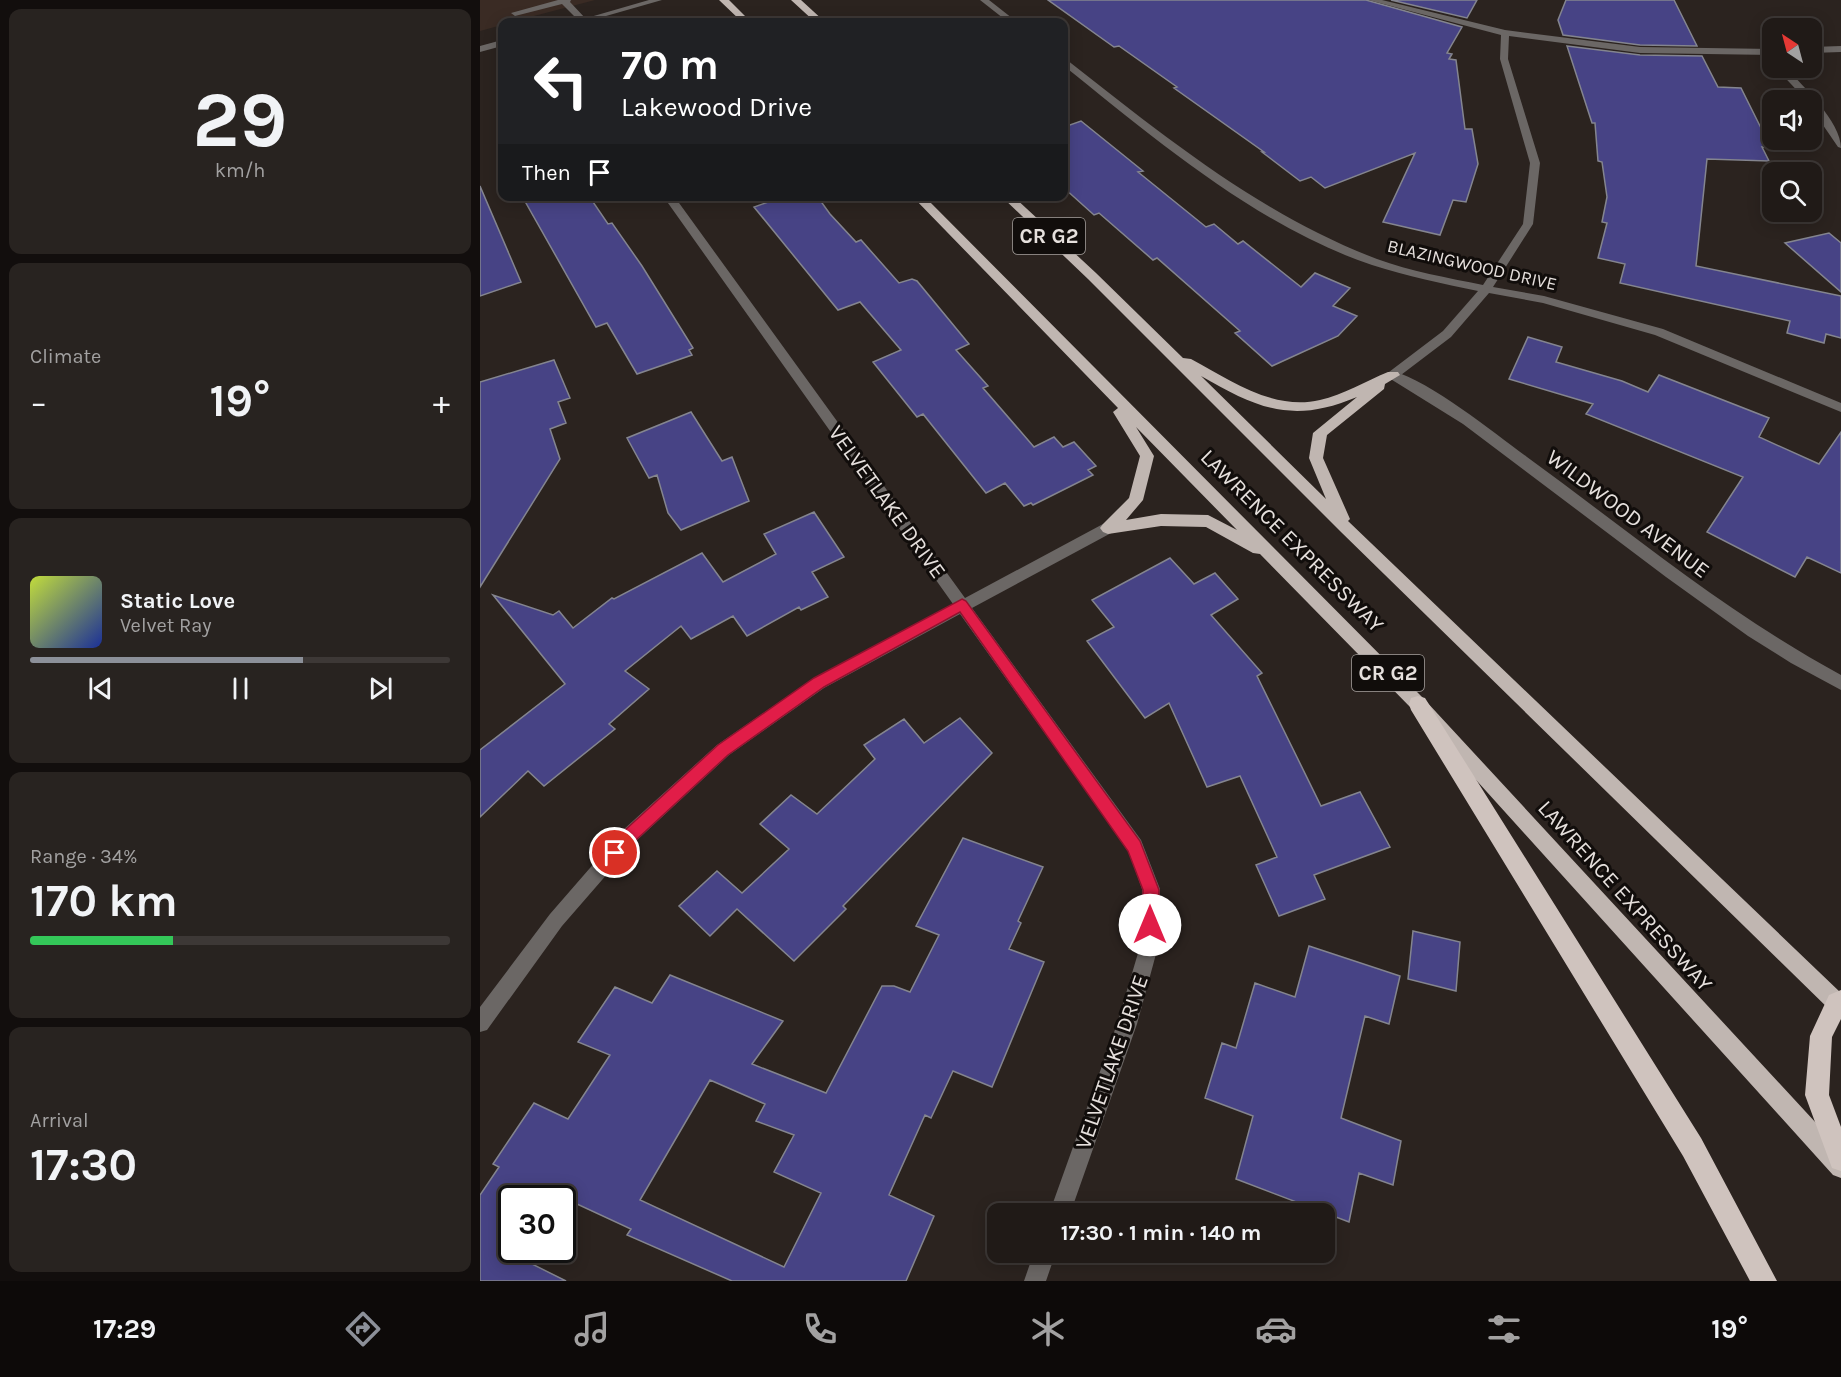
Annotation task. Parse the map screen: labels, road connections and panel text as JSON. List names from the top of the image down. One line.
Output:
{"streets":{"highway":["CR G2","LAWRENCE EXPRESSWAY"],"street":["BLAZINGWOOD DRIVE","VELVETLAKE DRIVE","WILDWOOD AVENUE"]},"north":"top left","page":{"tile":[["29","km/h"],"Climate",["Range · 34%","170 km"],["Arrival","17:30"]],"turn":["70 m","Lakewood Drive"],"then":"Then","heat":["−","19°","+"],"song":["Static Love","Velvet Ray"],"limit":"30","trip":"17:30 · 1 min · 140 m","tabs":["17:29","19°"]}}
